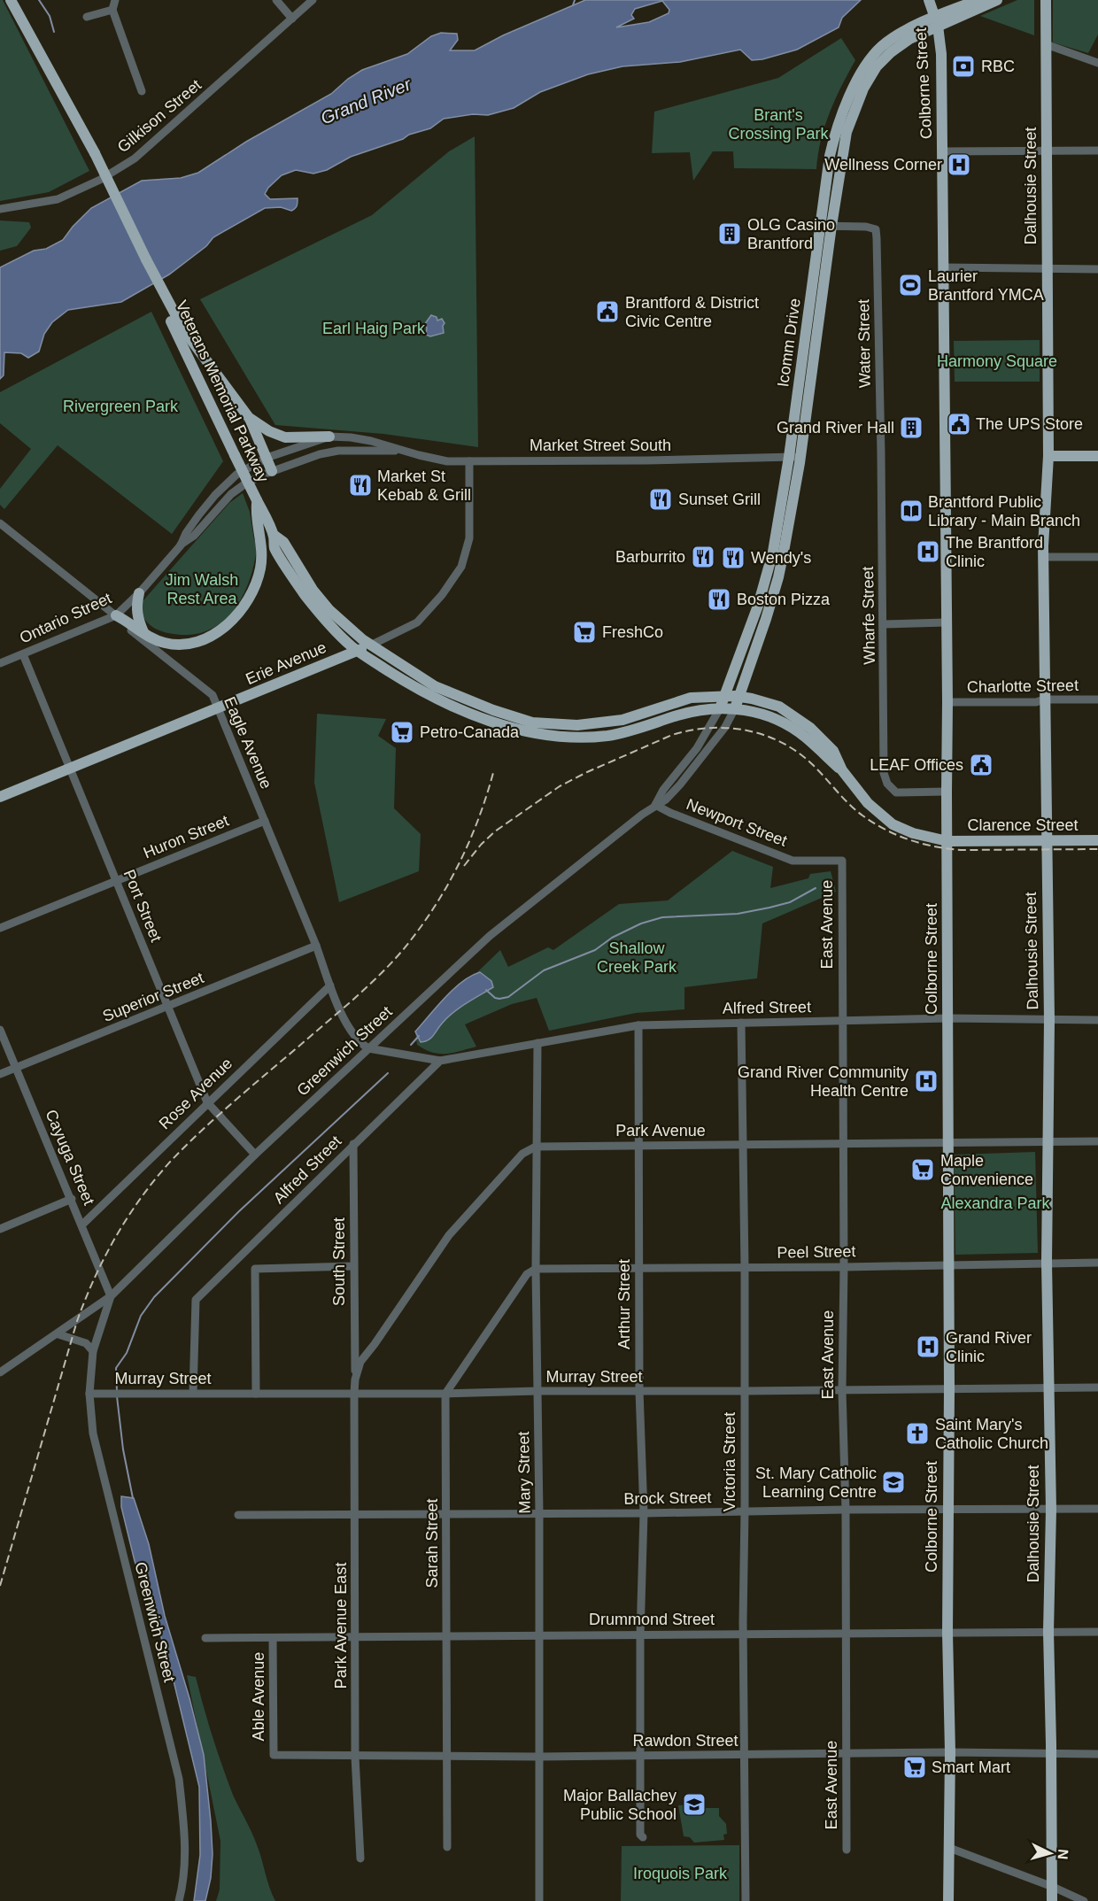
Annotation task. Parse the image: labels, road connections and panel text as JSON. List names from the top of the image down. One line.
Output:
{"streets":{"main road":["Colborne Street","Dalhousie Street","Icomm Drive","Veterans Memorial Parkway","Erie Avenue","Clarence Street"],"street":["Gilkison Street","Water Street","Market Street South","Wharfe Street","Ontario Street","Charlotte Street","Eagle Avenue","Newport Street","Huron Street","Port Street","East Avenue","Superior Street","Alfred Street","Greenwich Street","Rose Avenue","Park Avenue","Cayuga Street","Peel Street","South Street","Arthur Street","Murray Street","Victoria Street","Mary Street","Brock Street","Sarah Street","Drummond Street","Park Avenue East","Able Avenue","Rawdon Street"]},"crossings":[["Colborne Street","Icomm Drive"],["Colborne Street","Wharfe Street"],["Colborne Street","Charlotte Street"],["Colborne Street","Clarence Street"],["Colborne Street","Alfred Street"],["Colborne Street","Park Avenue"],["Colborne Street","Peel Street"],["Colborne Street","Murray Street"],["Colborne Street","Brock Street"],["Colborne Street","Drummond Street"],["Colborne Street","Rawdon Street"],["Dalhousie Street","Charlotte Street"],["Dalhousie Street","Clarence Street"],["Dalhousie Street","Alfred Street"],["Dalhousie Street","Park Avenue"],["Dalhousie Street","Peel Street"],["Dalhousie Street","Murray Street"],["Dalhousie Street","Brock Street"],["Dalhousie Street","Drummond Street"],["Dalhousie Street","Rawdon Street"],["Icomm Drive","Water Street"],["Icomm Drive","Veterans Memorial Parkway"],["Icomm Drive","Market Street South"],["Icomm Drive","Greenwich Street"],["Water Street","Wharfe Street"],["Veterans Memorial Parkway","Erie Avenue"],["Veterans Memorial Parkway","Clarence Street"],["Veterans Memorial Parkway","Greenwich Street"],["Market Street South","Ontario Street"],["Market Street South","Erie Avenue"],["Ontario Street","Eagle Avenue"],["Ontario Street","Port Street"],["Erie Avenue","Eagle Avenue"],["Erie Avenue","Port Street"],["Eagle Avenue","Huron Street"],["Eagle Avenue","Superior Street"],["Eagle Avenue","Alfred Street"],["Eagle Avenue","Greenwich Street"],["Eagle Avenue","Rose Avenue"],["Newport Street","East Avenue"],["Newport Street","Greenwich Street"],["Huron Street","Port Street"],["Port Street","Superior Street"],["Port Street","Greenwich Street"],["Port Street","Rose Avenue"],["East Avenue","Alfred Street"],["East Avenue","Park Avenue"],["East Avenue","Peel Street"],["East Avenue","Murray Street"],["East Avenue","Brock Street"],["East Avenue","Drummond Street"],["East Avenue","Rawdon Street"],["Superior Street","Cayuga Street"],["Alfred Street","Greenwich Street"],["Alfred Street","South Street"],["Alfred Street","Arthur Street"],["Alfred Street","Murray Street"],["Alfred Street","Victoria Street"],["Alfred Street","Mary Street"],["Greenwich Street","Cayuga Street"],["Greenwich Street","Murray Street"],["Rose Avenue","Cayuga Street"],["Park Avenue","Arthur Street"],["Park Avenue","Victoria Street"],["Park Avenue","Mary Street"],["Peel Street","Arthur Street"],["Peel Street","Victoria Street"],["Peel Street","Mary Street"],["Arthur Street","Murray Street"],["Arthur Street","Brock Street"],["Arthur Street","Drummond Street"],["Arthur Street","Rawdon Street"],["Murray Street","Victoria Street"],["Murray Street","Mary Street"],["Murray Street","Sarah Street"],["Murray Street","Park Avenue East"],["Victoria Street","Brock Street"],["Victoria Street","Drummond Street"],["Victoria Street","Rawdon Street"],["Mary Street","Brock Street"],["Mary Street","Drummond Street"],["Mary Street","Rawdon Street"],["Brock Street","Sarah Street"],["Brock Street","Park Avenue East"],["Sarah Street","Drummond Street"],["Sarah Street","Rawdon Street"],["Drummond Street","Park Avenue East"],["Drummond Street","Able Avenue"],["Park Avenue East","Rawdon Street"],["Able Avenue","Rawdon Street"]],"water":["Grand River"],"parks":["Brant's Crossing Park","Earl Haig Park","Harmony Square","Rivergreen Park","Jim Walsh Rest Area","Shallow Creek Park","Alexandra Park","Iroquois Park"],"places":{"bank":["RBC"],"hospital":["Wellness Corner","The Brantford Clinic","Grand River Community Health Centre","Grand River Clinic"],"building":["OLG Casino Brantford","Grand River Hall"],"sports":["Laurier Brantford YMCA"],"public building":["Brantford & District Civic Centre","The UPS Store","LEAF Offices"],"restaurant":["Market St Kebab & Grill","Sunset Grill","Barburrito","Wendy's","Boston Pizza"],"library":["Brantford Public Library - Main Branch"],"supermarket":["FreshCo","Petro-Canada","Maple Convenience","Smart Mart"],"church":["Saint Mary's Catholic Church"],"school or university":["St. Mary Catholic Learning Centre","Major Ballachey Public School"]},"north":"right"}
